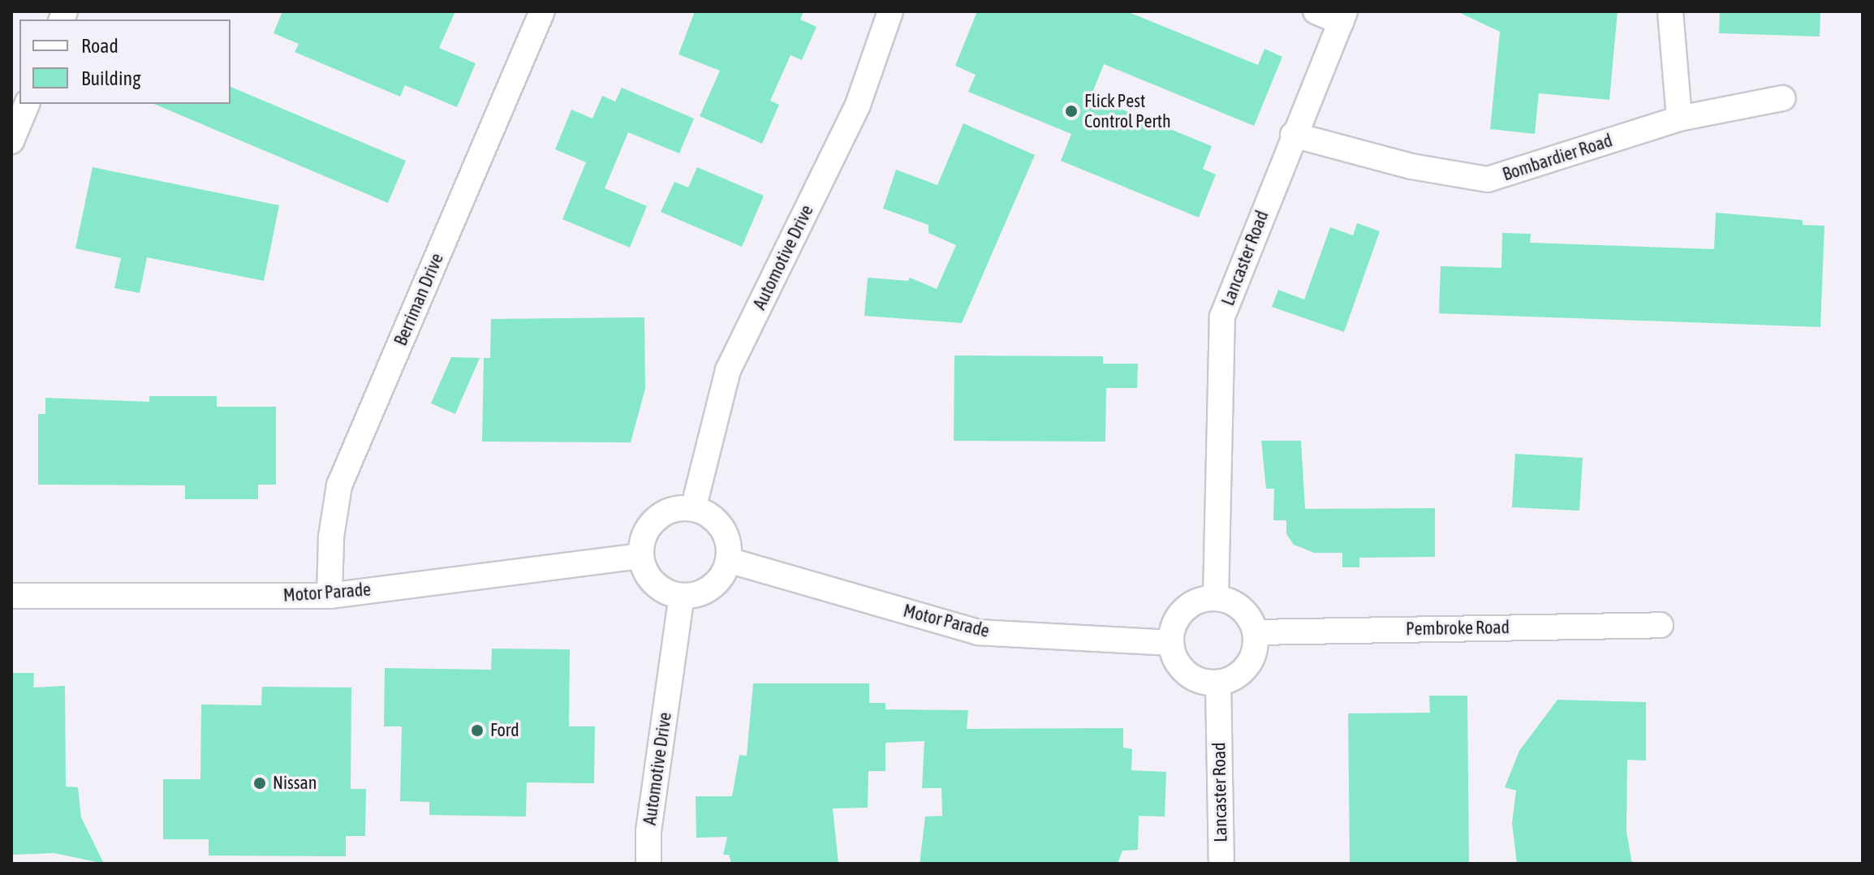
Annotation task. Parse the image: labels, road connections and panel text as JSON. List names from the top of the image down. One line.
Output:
{"streets":{"street":["Bombardier Road","Automotive Drive","Lancaster Road","Berriman Drive","Motor Parade","Pembroke Road"]},"crossings":[["Bombardier Road","Lancaster Road"],["Automotive Drive","Motor Parade"],["Lancaster Road","Motor Parade"],["Lancaster Road","Pembroke Road"],["Berriman Drive","Motor Parade"],["Motor Parade","Pembroke Road"]],"places":["Flick Pest Control Perth","Ford","Nissan"],"legend":["Road","Building"]}
